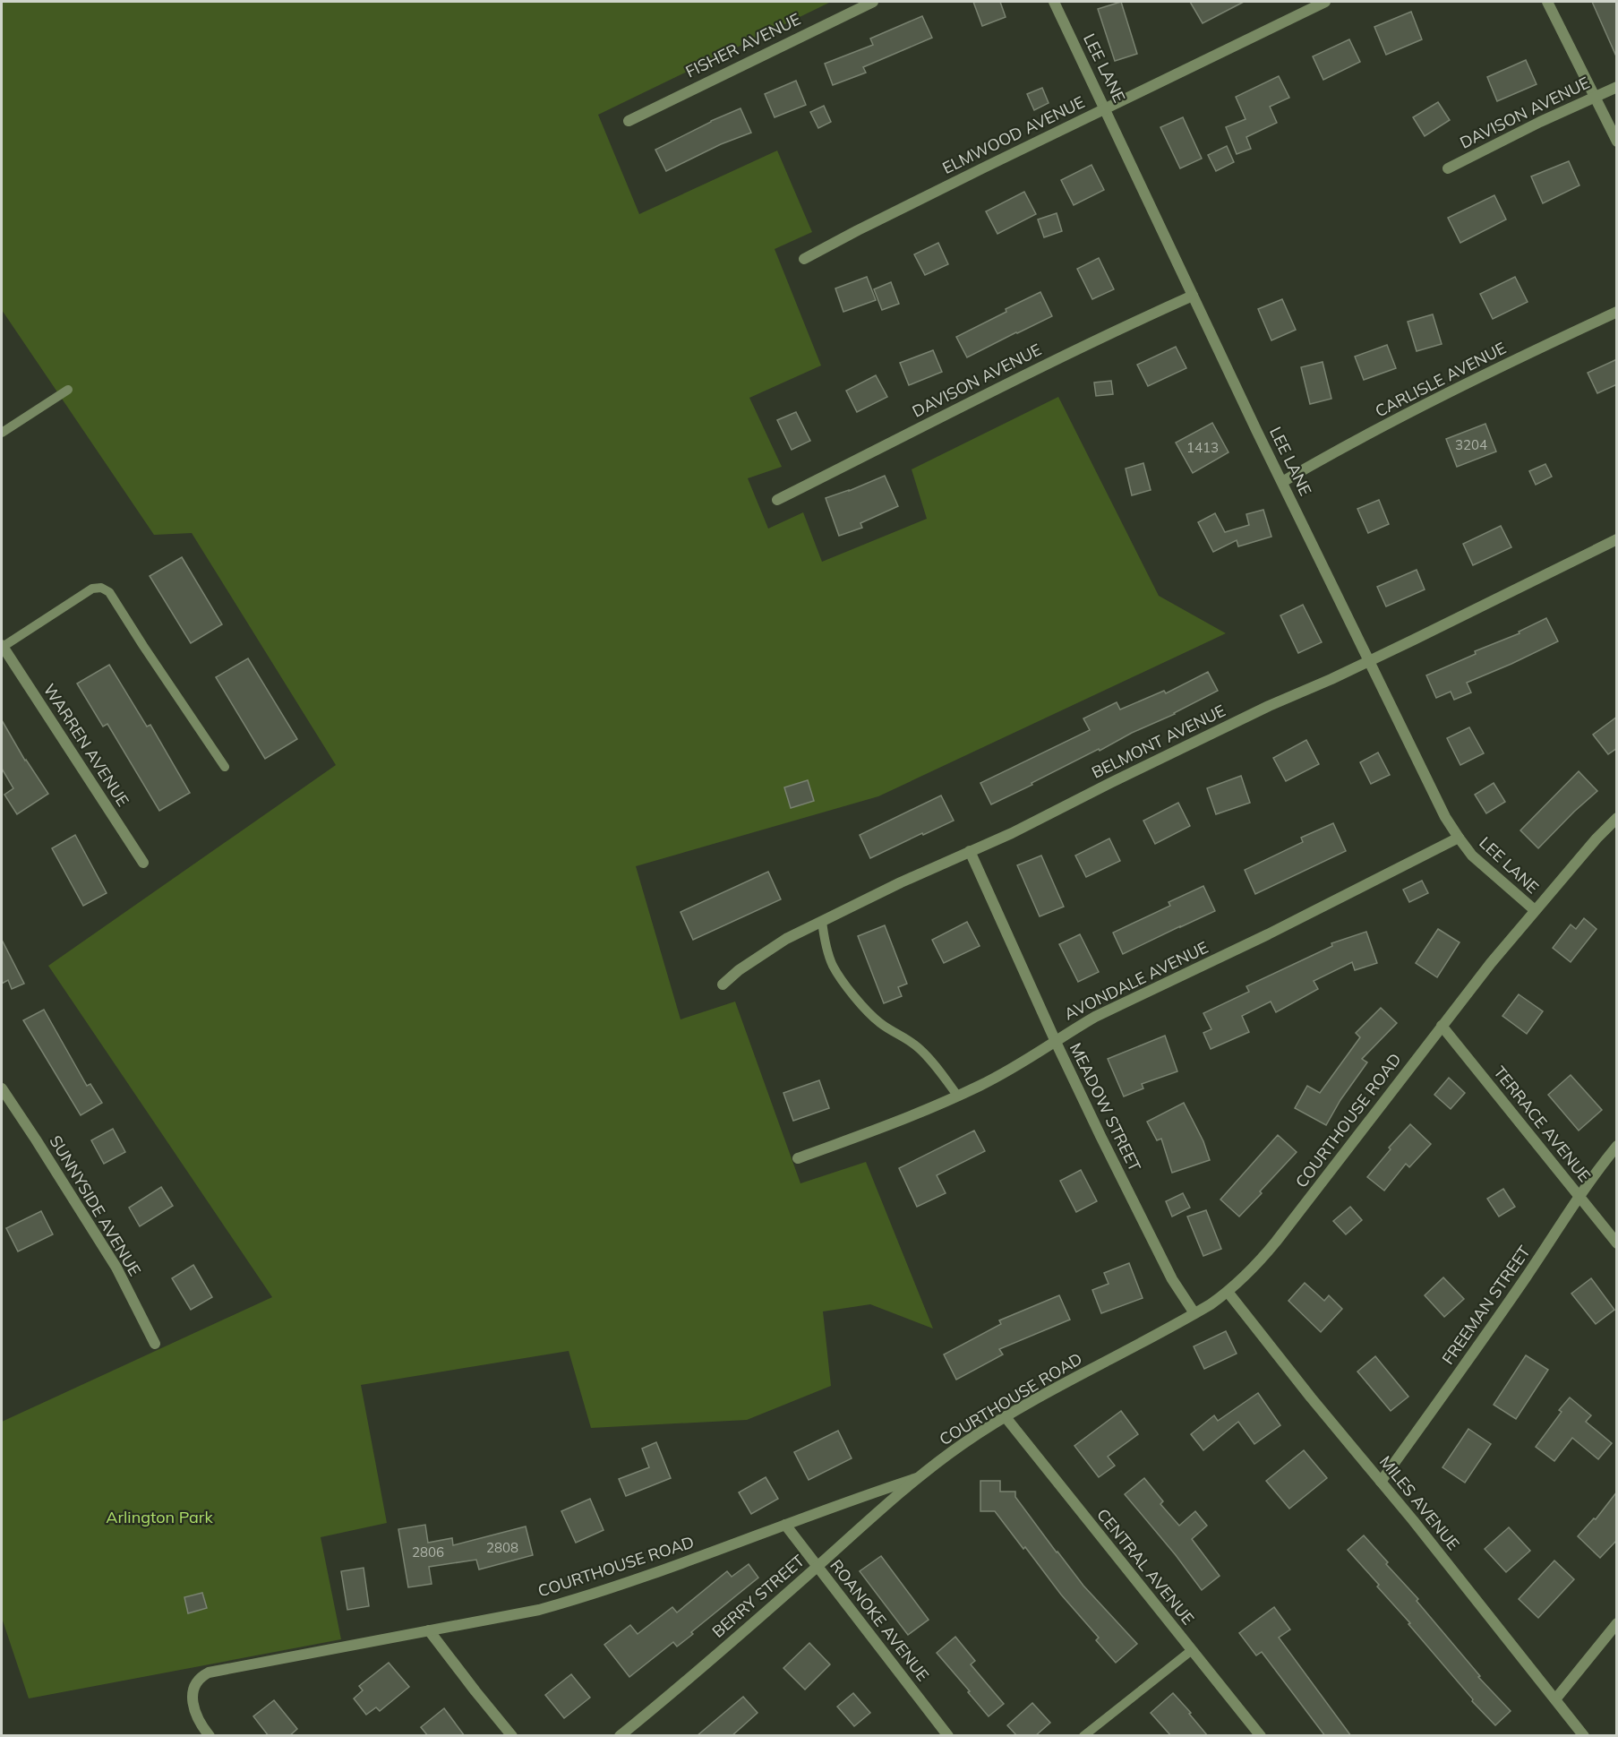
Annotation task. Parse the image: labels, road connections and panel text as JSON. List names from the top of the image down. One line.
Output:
{"streets":{"street":["FISHER AVENUE","LEE LANE","DAVISON AVENUE","ELMWOOD AVENUE","CARLISLE AVENUE","BELMONT AVENUE","WARREN AVENUE","AVONDALE AVENUE","MEADOW STREET","COURTHOUSE ROAD","TERRACE AVENUE","SUNNYSIDE AVENUE","FREEMAN STREET","MILES AVENUE","CENTRAL AVENUE","BERRY STREET","ROANOKE AVENUE"]},"crossings":[["LEE LANE","DAVISON AVENUE"],["LEE LANE","ELMWOOD AVENUE"],["LEE LANE","CARLISLE AVENUE"],["LEE LANE","BELMONT AVENUE"],["LEE LANE","AVONDALE AVENUE"],["LEE LANE","COURTHOUSE ROAD"],["BELMONT AVENUE","MEADOW STREET"],["AVONDALE AVENUE","MEADOW STREET"],["MEADOW STREET","COURTHOUSE ROAD"],["COURTHOUSE ROAD","TERRACE AVENUE"],["COURTHOUSE ROAD","MILES AVENUE"],["COURTHOUSE ROAD","CENTRAL AVENUE"],["COURTHOUSE ROAD","BERRY STREET"],["COURTHOUSE ROAD","ROANOKE AVENUE"],["TERRACE AVENUE","FREEMAN STREET"],["FREEMAN STREET","MILES AVENUE"],["BERRY STREET","ROANOKE AVENUE"]],"parks":["Arlington Park"],"house_numbers":["3204","1413","2808","2806"]}
